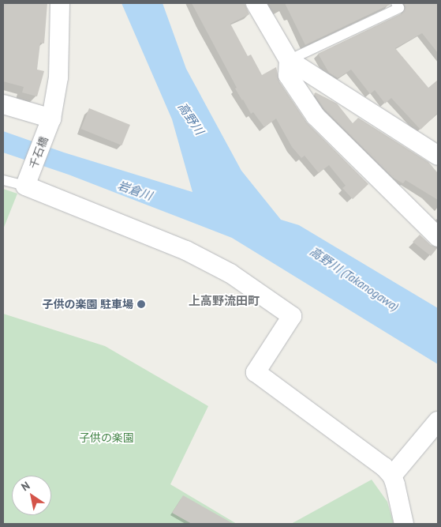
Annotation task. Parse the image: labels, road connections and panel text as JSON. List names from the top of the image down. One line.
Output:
{"streets":{"street":["千石橋"]},"districts":["上高野流田町"],"water":["高野川","岩倉川","高野川 (Takanogawa)"],"parks":["子供の楽園"],"places":["子供の楽園 駐車場"],"north":"top left"}
